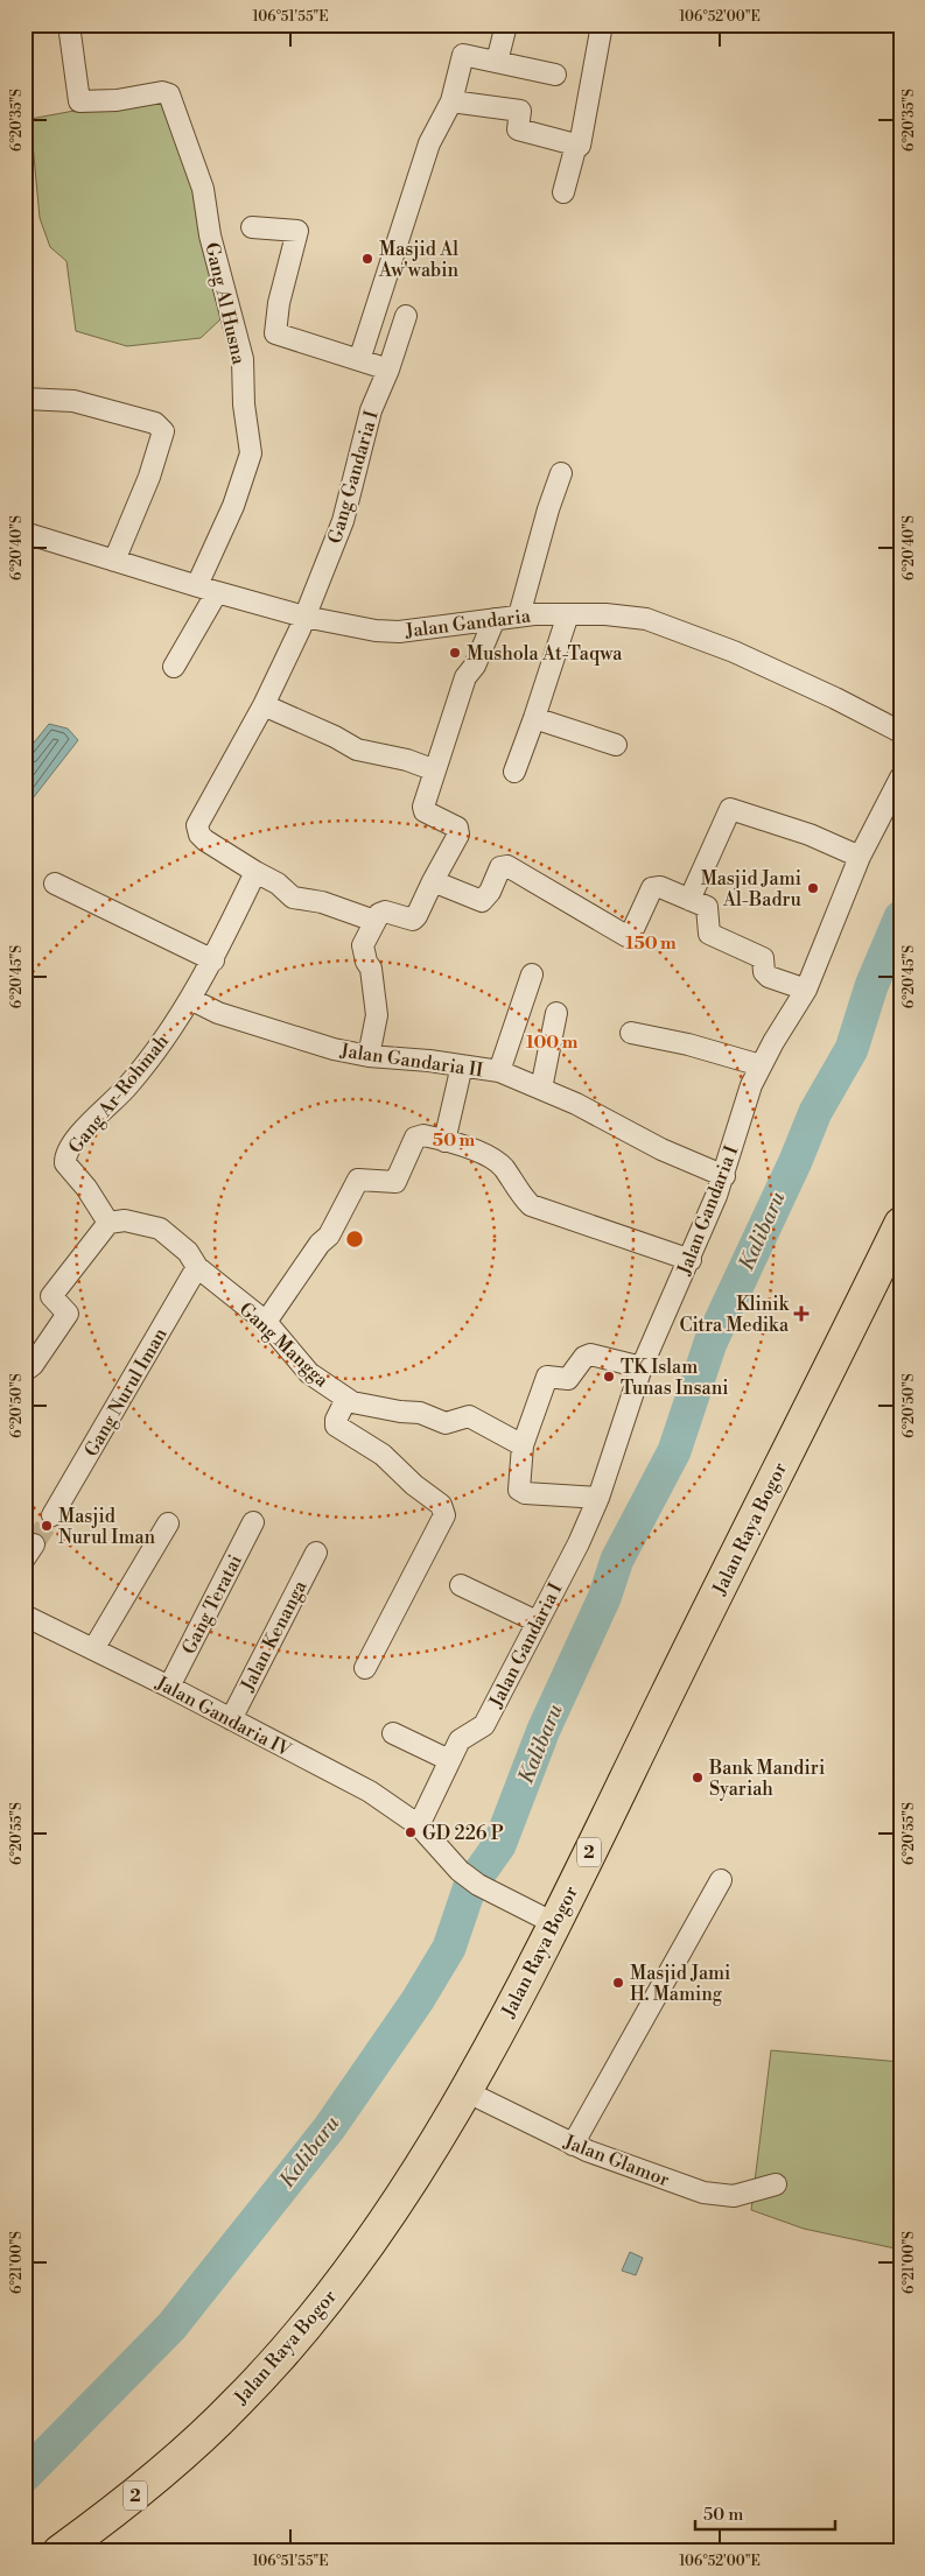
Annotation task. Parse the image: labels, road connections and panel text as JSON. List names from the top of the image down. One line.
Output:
{"streets":{"highway":["Jalan Raya Bogor","2"],"street":["Gang Al Husna","Gang Gandaria I","Jalan Gandaria","Jalan Gandaria II","Gang Ar-Rohmah","Jalan Gandaria I","Gang Mangga","Gang Nurul Iman","Gang Teratai","Jalan Kenanga","Jalan Gandaria IV","Jalan Glamor"]},"crossings":[["Gang Al Husna","Jalan Gandaria"],["Gang Gandaria I","Jalan Gandaria"],["Jalan Gandaria II","Gang Ar-Rohmah"],["Jalan Gandaria II","Jalan Gandaria I"],["Gang Ar-Rohmah","Gang Mangga"],["Jalan Gandaria I","Jalan Gandaria IV"],["Gang Mangga","Gang Nurul Iman"],["Jalan Raya Bogor","Jalan Gandaria IV"],["Jalan Raya Bogor","Jalan Glamor"],["Gang Teratai","Jalan Gandaria IV"],["Jalan Kenanga","Jalan Gandaria IV"]],"water":["Kalibaru"],"places":{"other":["Masjid Al Aw'wabin","Mushola At-Taqwa","Masjid Jami Al-Badru","TK Islam Tunas Insani","Masjid Nurul Iman","Bank Mandiri Syariah","GD 226 P","Masjid Jami H. Maming"],"health":["Klinik Citra Medika"]},"scale_bar":"50 m","coordinates":["106°51'55\"E","106°52'00\"E","6°20'35\"S","6°20'40\"S","6°20'45\"S","6°20'50\"S","6°20'55\"S","6°21'00\"S"],"rings":["150 m","100 m","50 m"]}
